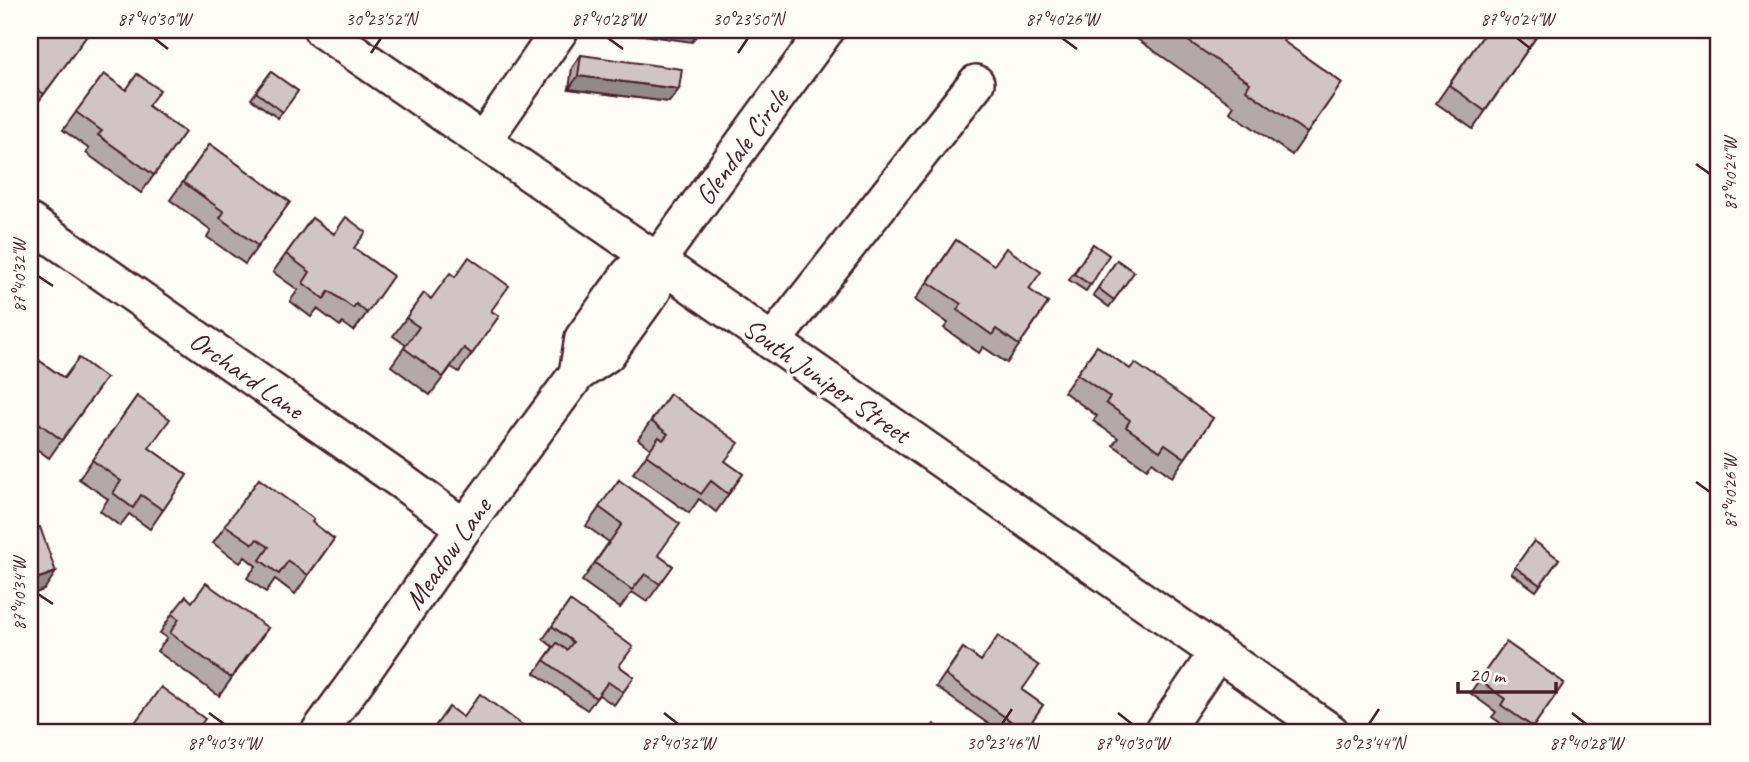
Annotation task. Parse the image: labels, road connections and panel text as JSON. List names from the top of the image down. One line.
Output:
{"streets":{"street":["Glendale Circle","Orchard Lane","South Juniper Street","Meadow Lane"]},"crossings":[["Glendale Circle","South Juniper Street"],["Glendale Circle","Meadow Lane"],["Orchard Lane","Meadow Lane"],["South Juniper Street","Meadow Lane"]],"scale_bar":"20 m","coordinates":["87°40'30\"W","30°23'52\"N","87°40'28\"W","30°23'50\"N","87°40'26\"W","87°40'24\"W","87°40'32\"W","87°40'34\"W","30°23'46\"N","30°23'44\"N"]}
